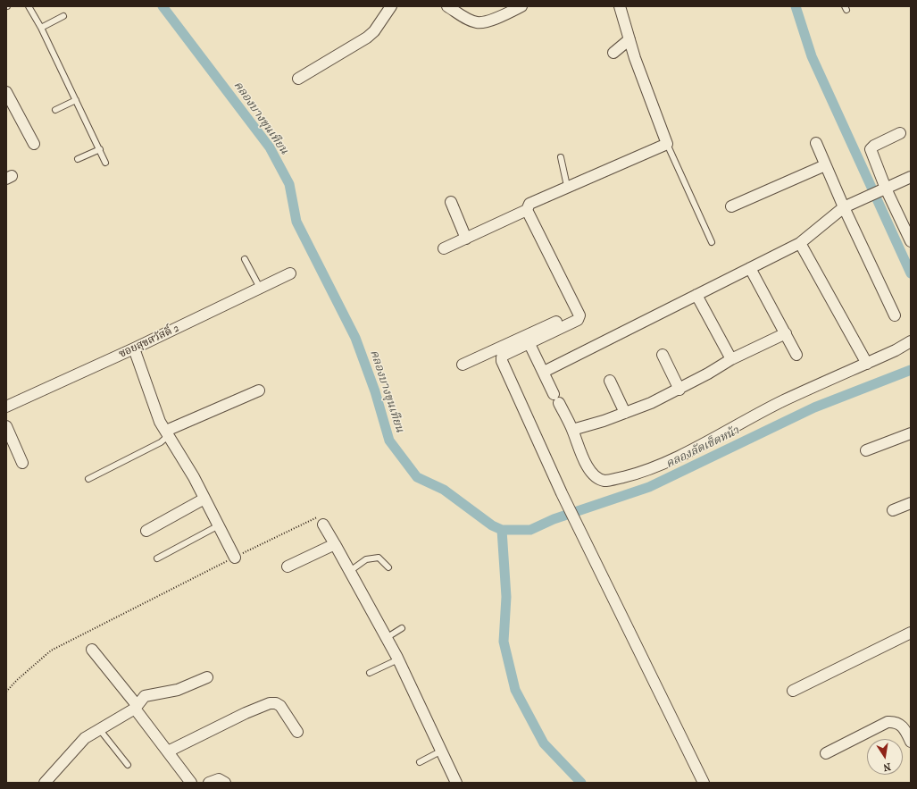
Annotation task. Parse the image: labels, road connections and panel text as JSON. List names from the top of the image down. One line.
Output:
{"streets":{"street":["ซอยสุขสวัสดิ์ 2"]},"water":["คลองบางขุนเทียน","คลองลัดเช็ดหน้า"],"north":"bottom"}
